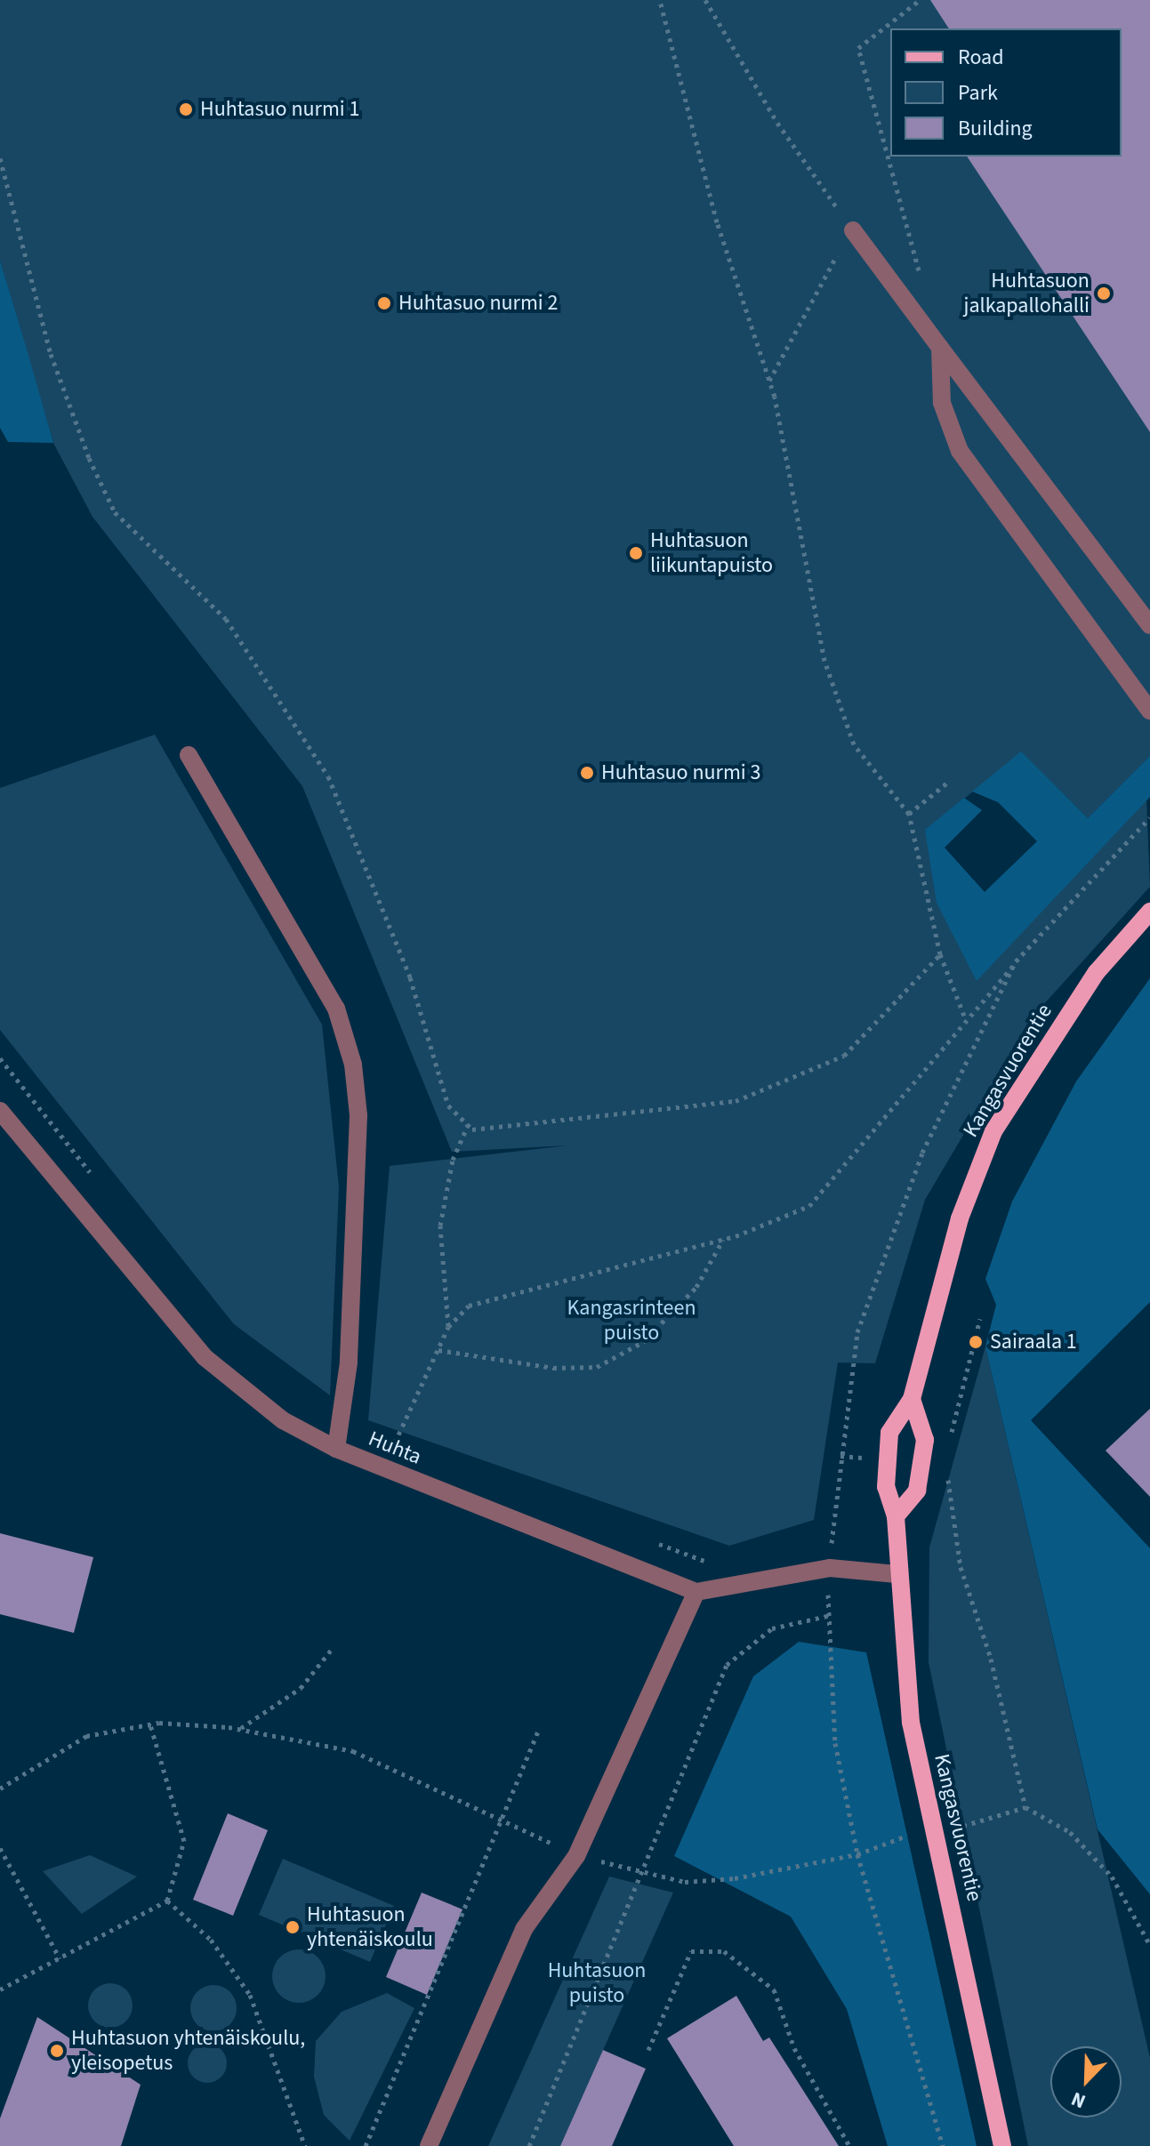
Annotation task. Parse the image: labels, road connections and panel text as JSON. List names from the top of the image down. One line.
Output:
{"streets":{"main road":["Kangasvuorentie"],"street":["Huhta"]},"parks":["Kangasrinteen puisto","Huhtasuon puisto"],"places":["Huhtasuo nurmi 1","Huhtasuon jalkapallohalli","Huhtasuo nurmi 2","Huhtasuon liikuntapuisto","Huhtasuo nurmi 3","Sairaala 1","Huhtasuon yhtenäiskoulu","Huhtasuon yhtenäiskoulu, yleisopetus"],"legend":["Road","Park","Building"],"north":"bottom left"}
